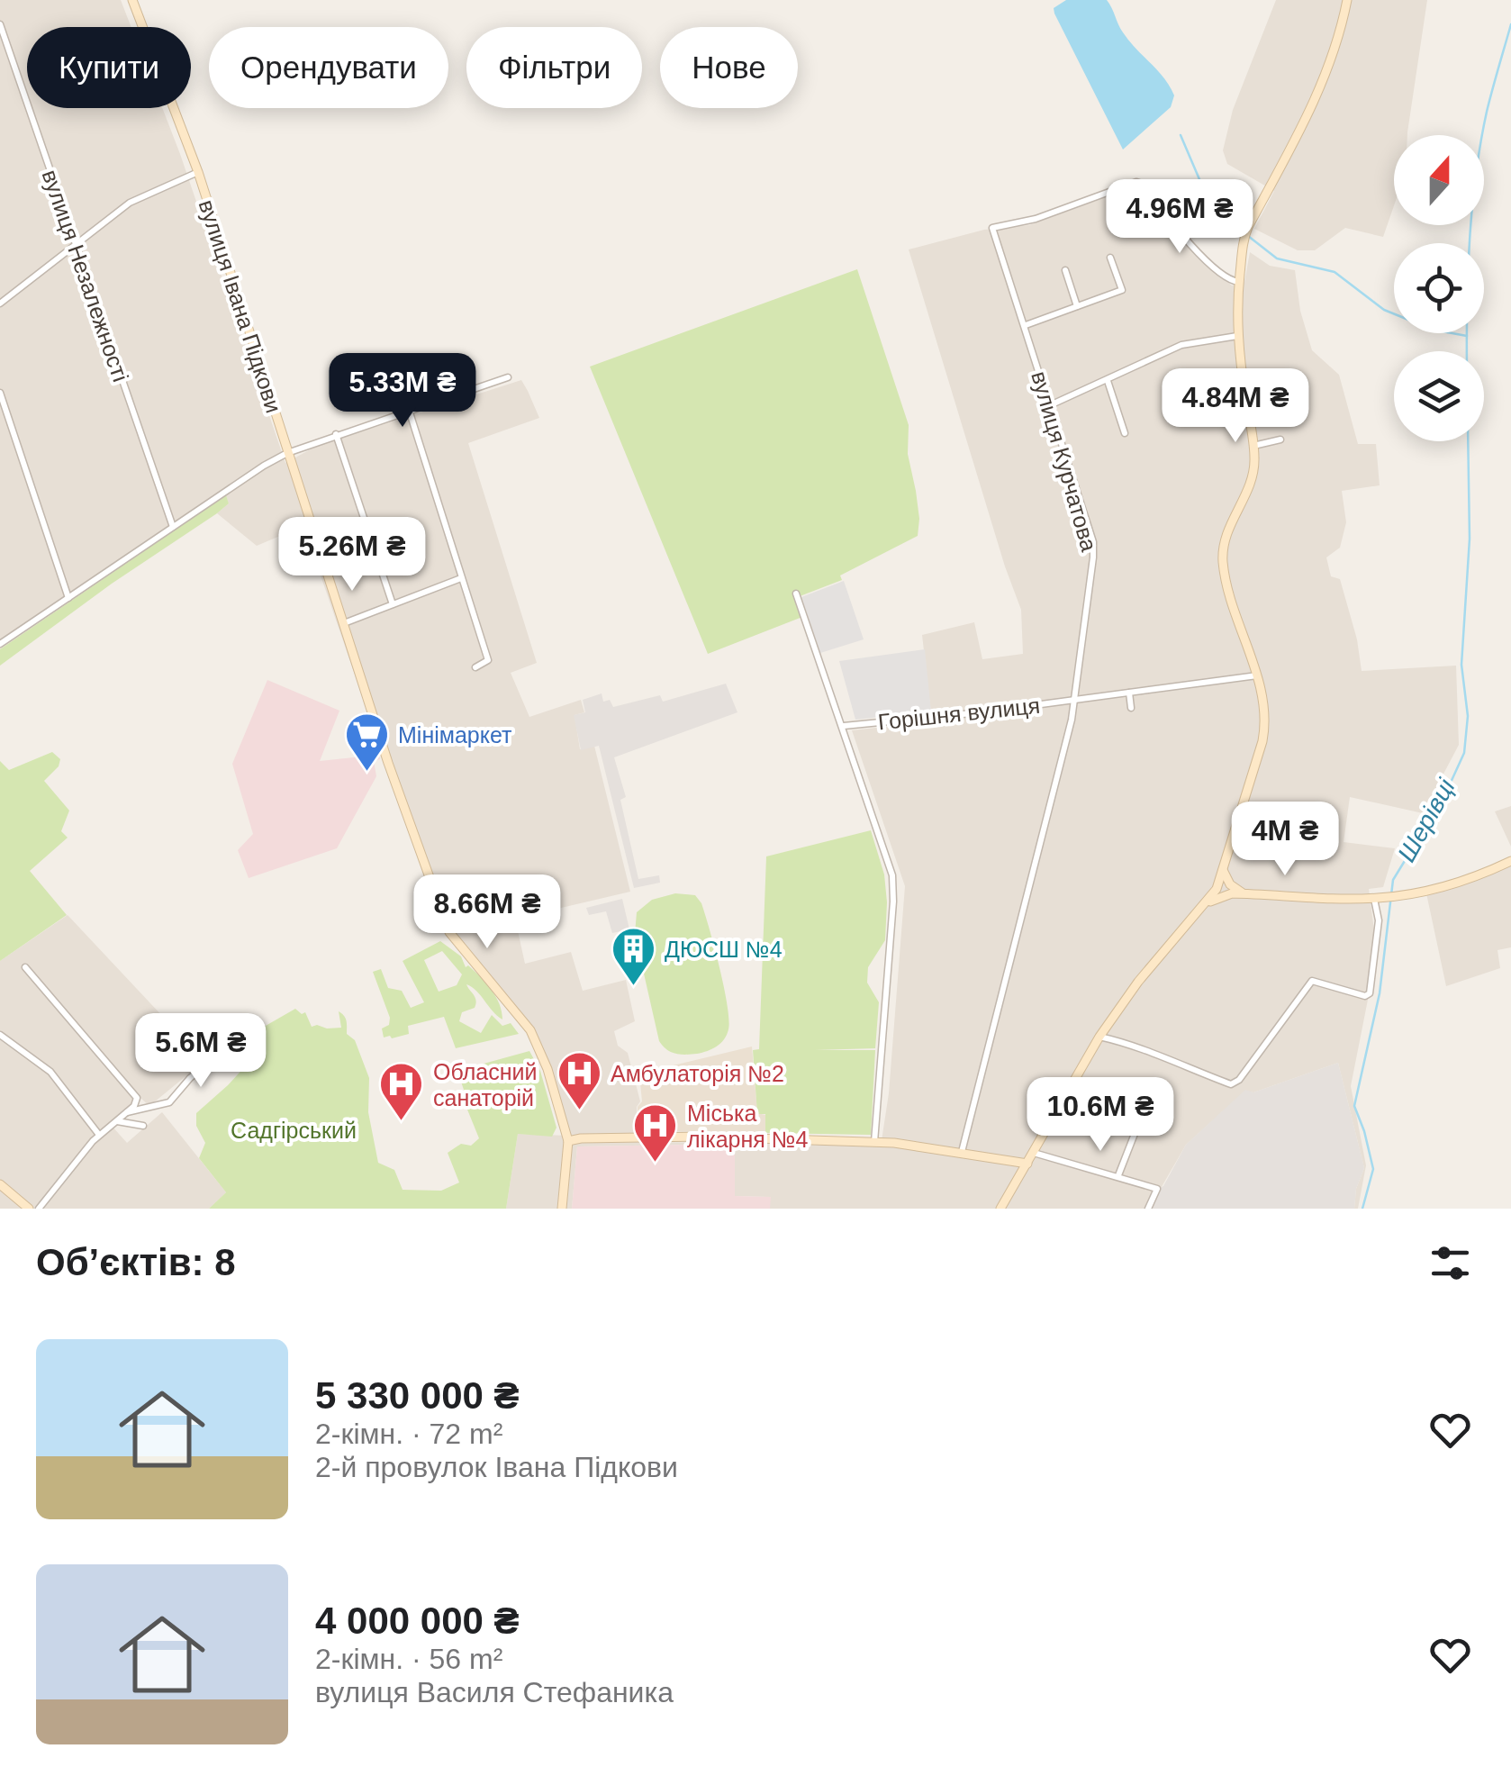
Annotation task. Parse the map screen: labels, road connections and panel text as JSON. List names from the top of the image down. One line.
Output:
{"streets":{"street":["вулиця Незалежності","вулиця Івана Підкови","вулиця Курчатова","Горішня вулиця"]},"crossings":[["вулиця Курчатова","Горішня вулиця"]],"water":["Шерівці"],"parks":["Садгірський"],"places":{"supermarket":["Мінімаркет"],"building":["ДЮСШ №4"],"hospital":["Амбулаторія №2","Обласний санаторій","Міська лікарня №4"]},"north":"top","page":{"chip":["Купити","Орендувати","Фільтри","Нове"],"price":["4.96M ₴","5.33M ₴","4.84M ₴","5.26M ₴","4M ₴","8.66M ₴","5.6M ₴","10.6M ₴"],"heading":"Об’єктів: 8","list":[{"name":"5 330 000 ₴","note":"2-кімн. · 72 m² · 2-й провулок Івана Підкови"},{"name":"4 000 000 ₴","note":"2-кімн. · 56 m² · вулиця Василя Стефаника"}]}}
